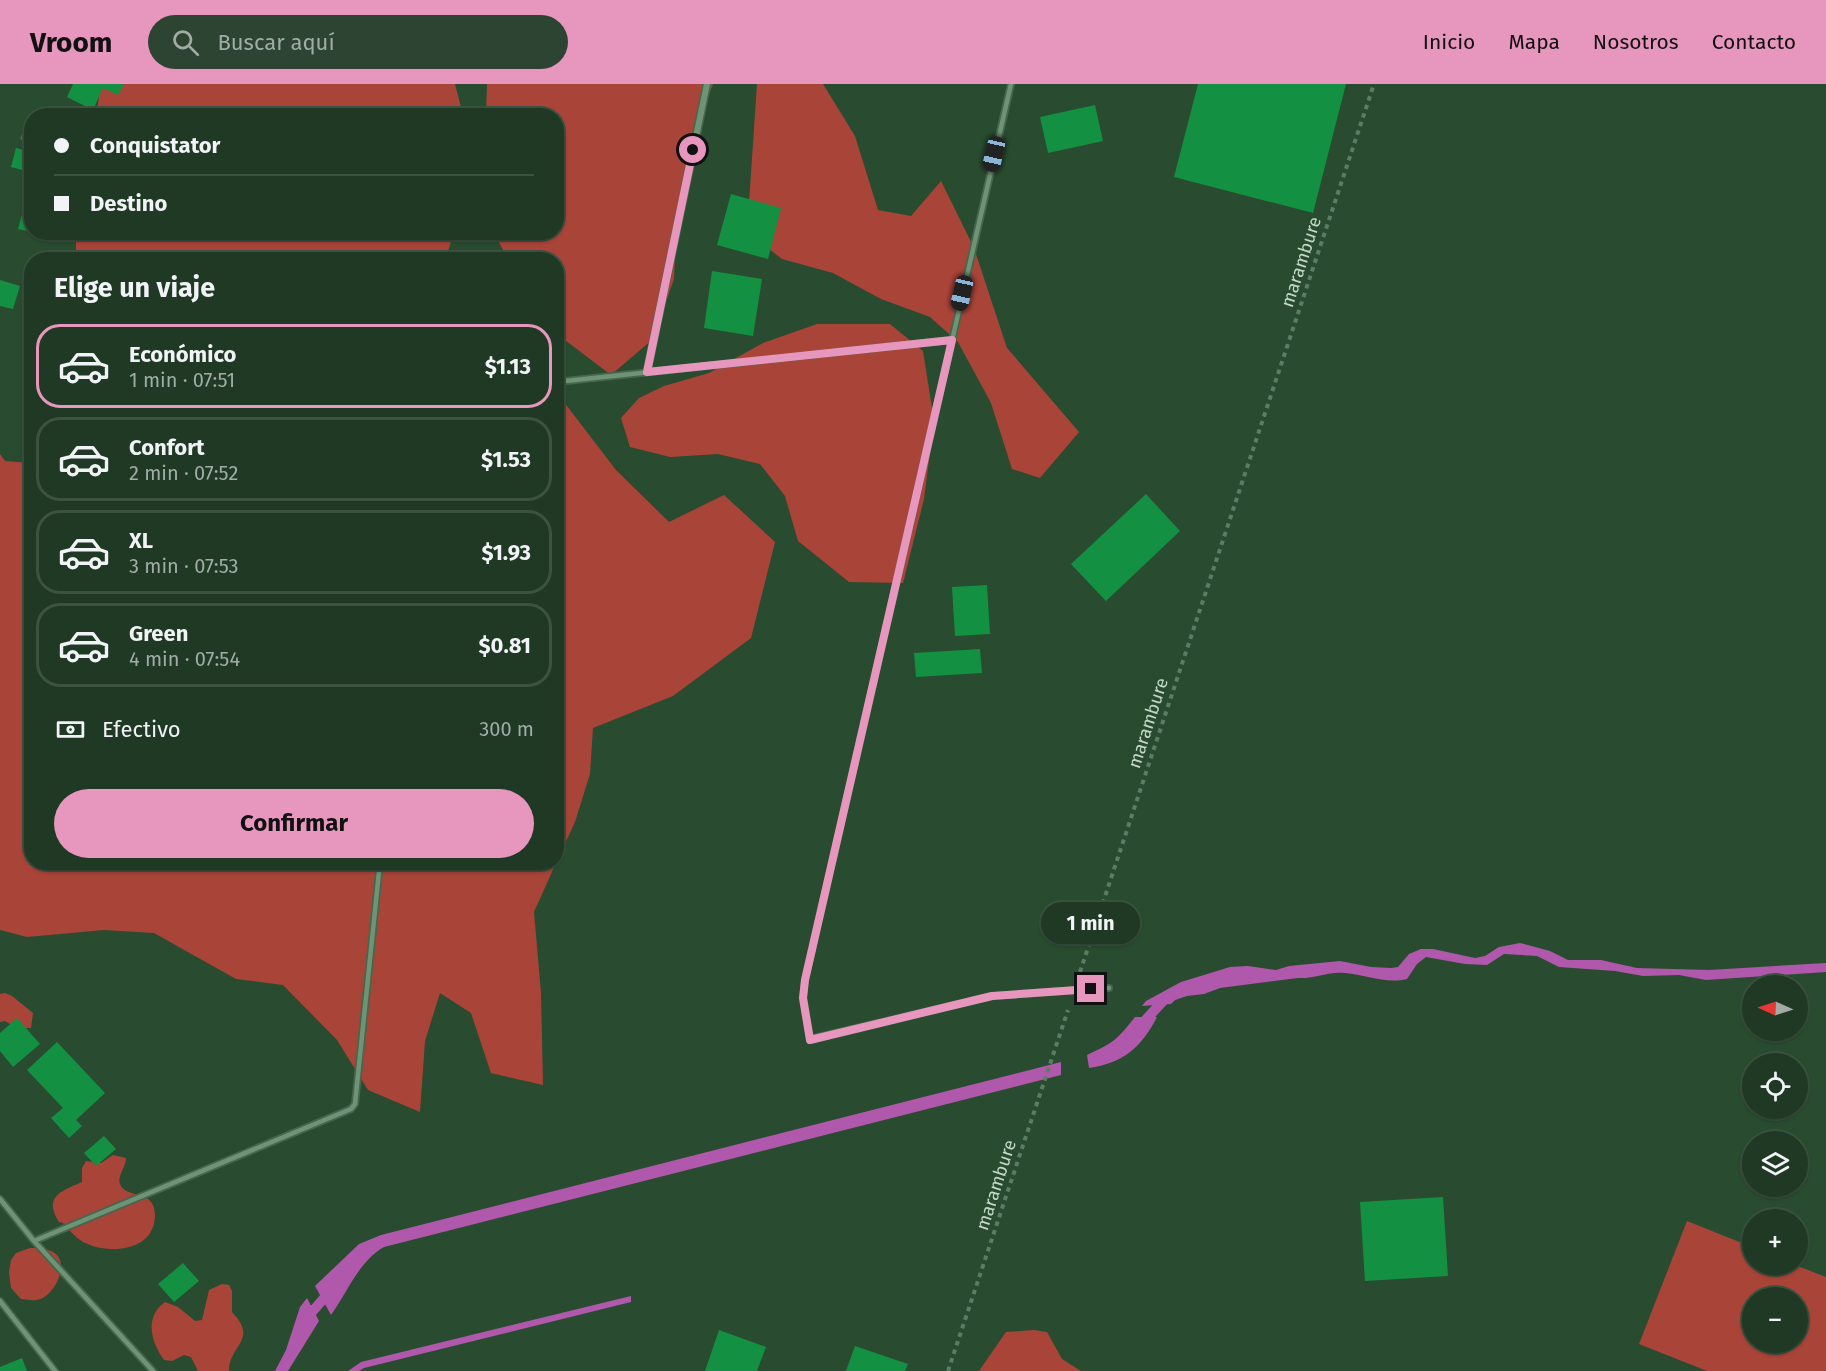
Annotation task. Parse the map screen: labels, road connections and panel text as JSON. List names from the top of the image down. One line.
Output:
{"streets":{"path":["marambure"]},"north":"left","page":{"header":"Vroom","search":"Buscar aquí","nav":["Inicio","Mapa","Nosotros","Contacto"],"banner":["Conquistator","Destino"],"heading":"Elige un viaje","list":[{"name":"Económico","note":"1 min · 07:51","value":"$1.13"},{"name":"Confort","note":"2 min · 07:52","value":"$1.53"},{"name":"XL","note":"3 min · 07:53","value":"$1.93"},{"name":"Green","note":"4 min · 07:54","value":"$0.81"}],"pay":["Efectivo","300 m"],"buttons":"Confirmar","bubble":"1 min","map_buttons":["+","−"]}}
